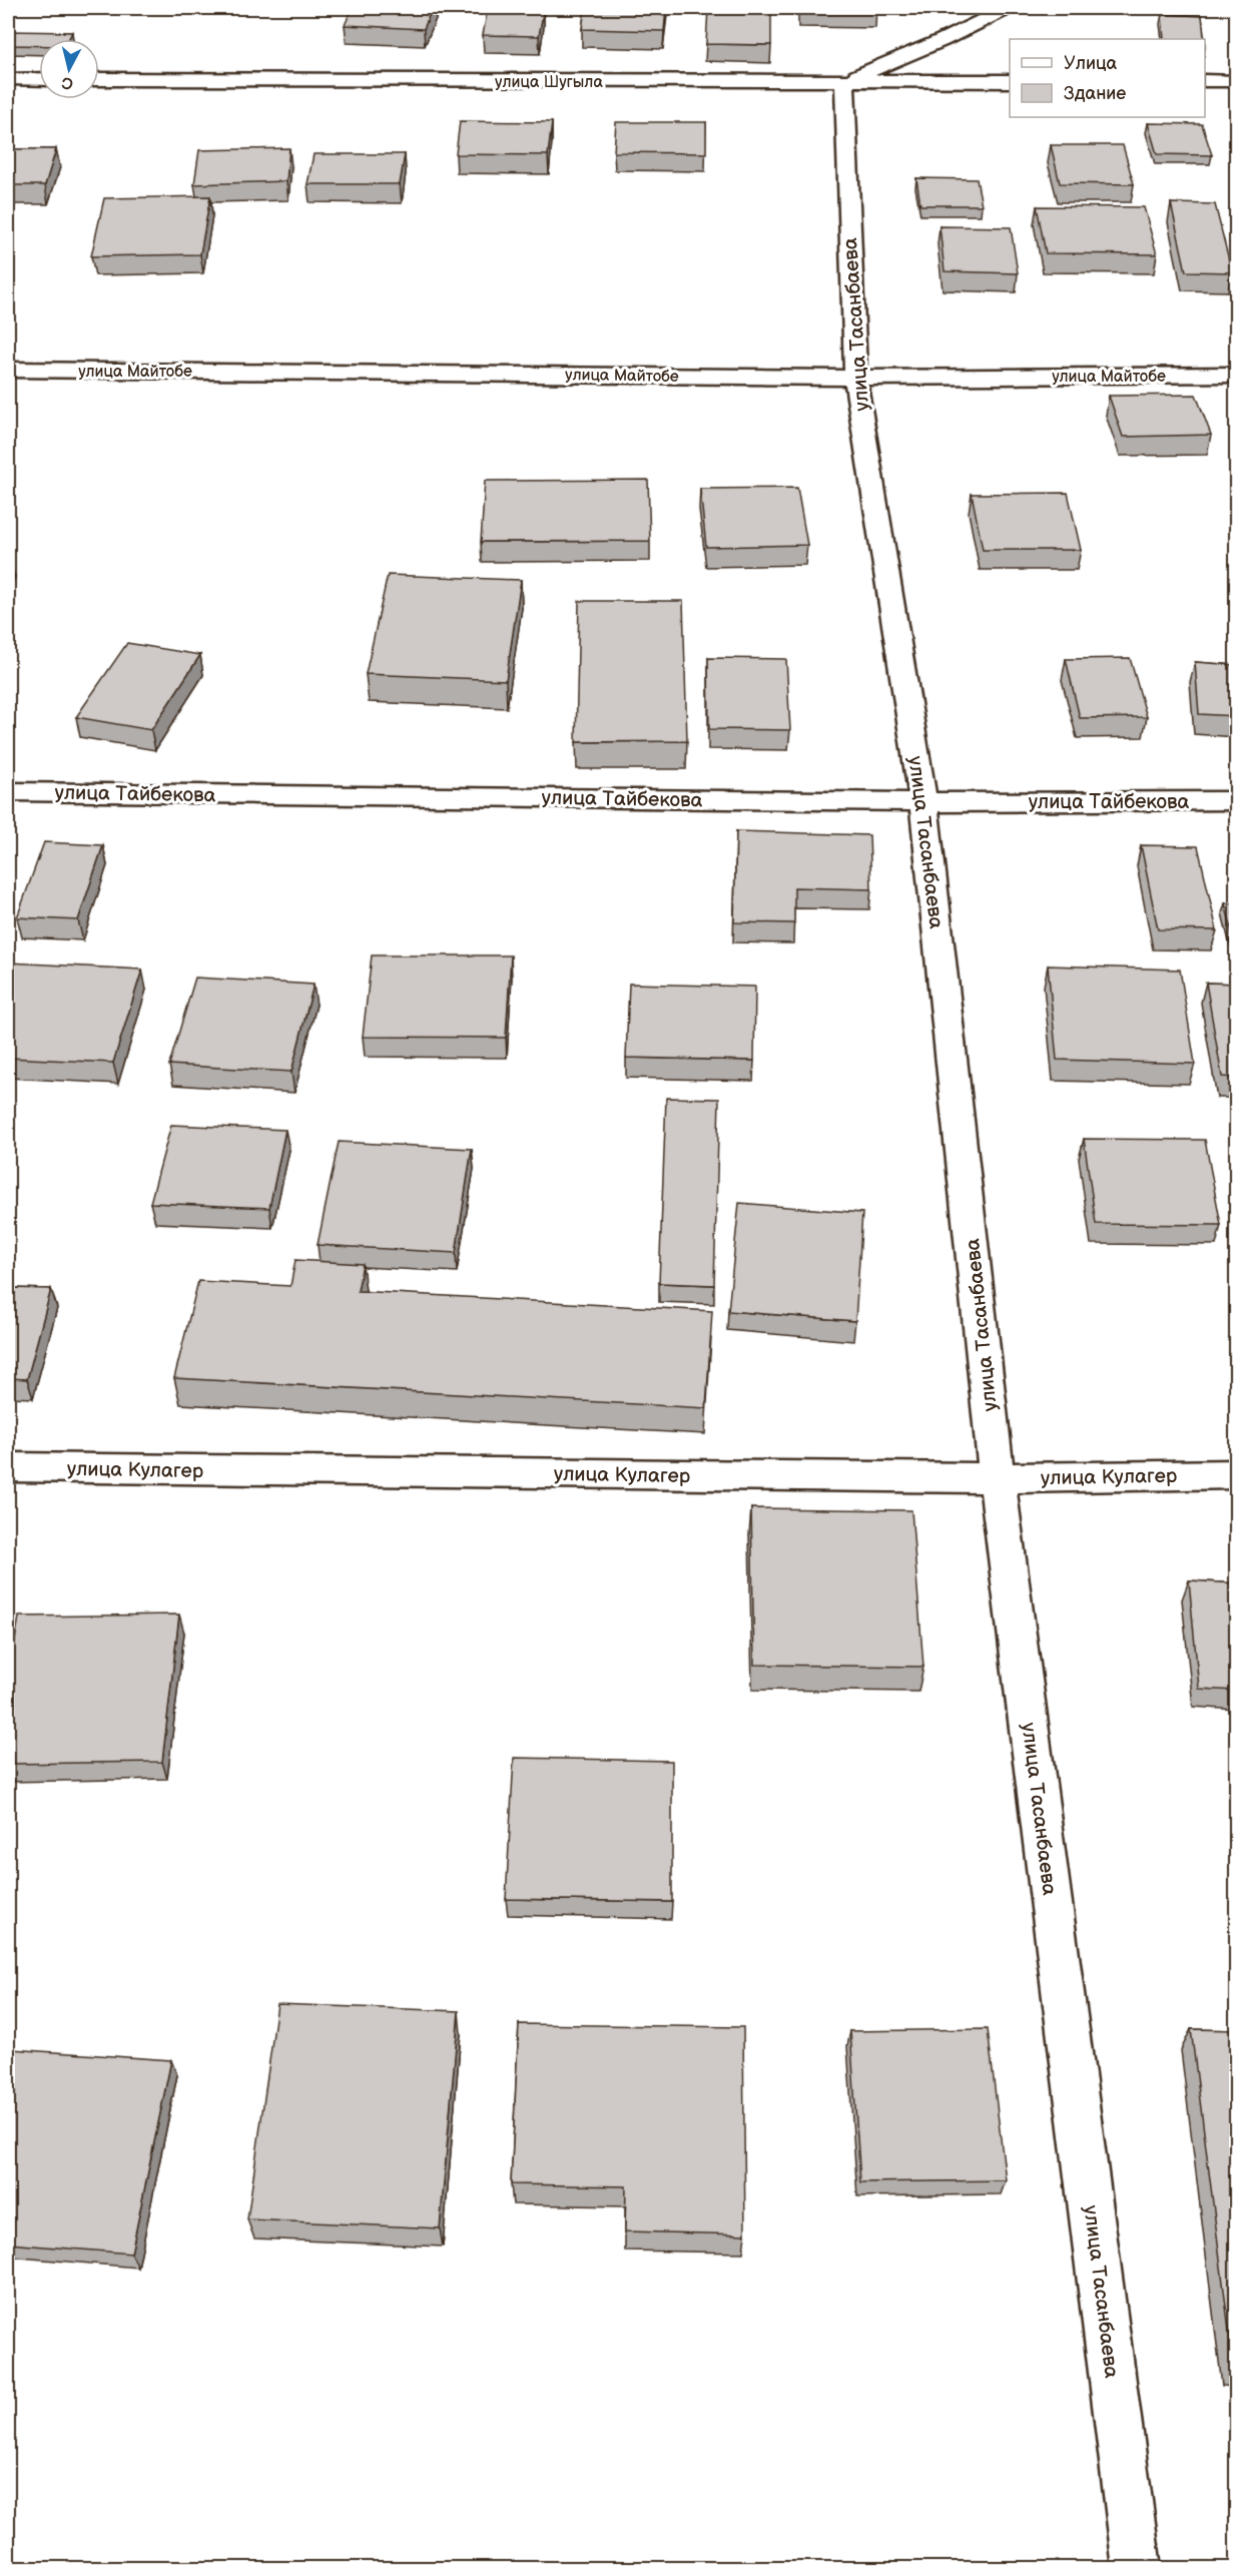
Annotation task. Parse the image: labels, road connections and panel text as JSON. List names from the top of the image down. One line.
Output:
{"streets":{"street":["улица Шугыла","улица Тасанбаева","улица Майтобе","улица Тайбекова","улица Кулагер"]},"crossings":[["улица Шугыла","улица Тасанбаева"],["улица Тасанбаева","улица Майтобе"],["улица Тасанбаева","улица Тайбекова"],["улица Тасанбаева","улица Кулагер"]],"legend":["Улица","Здание"],"north":"bottom"}
